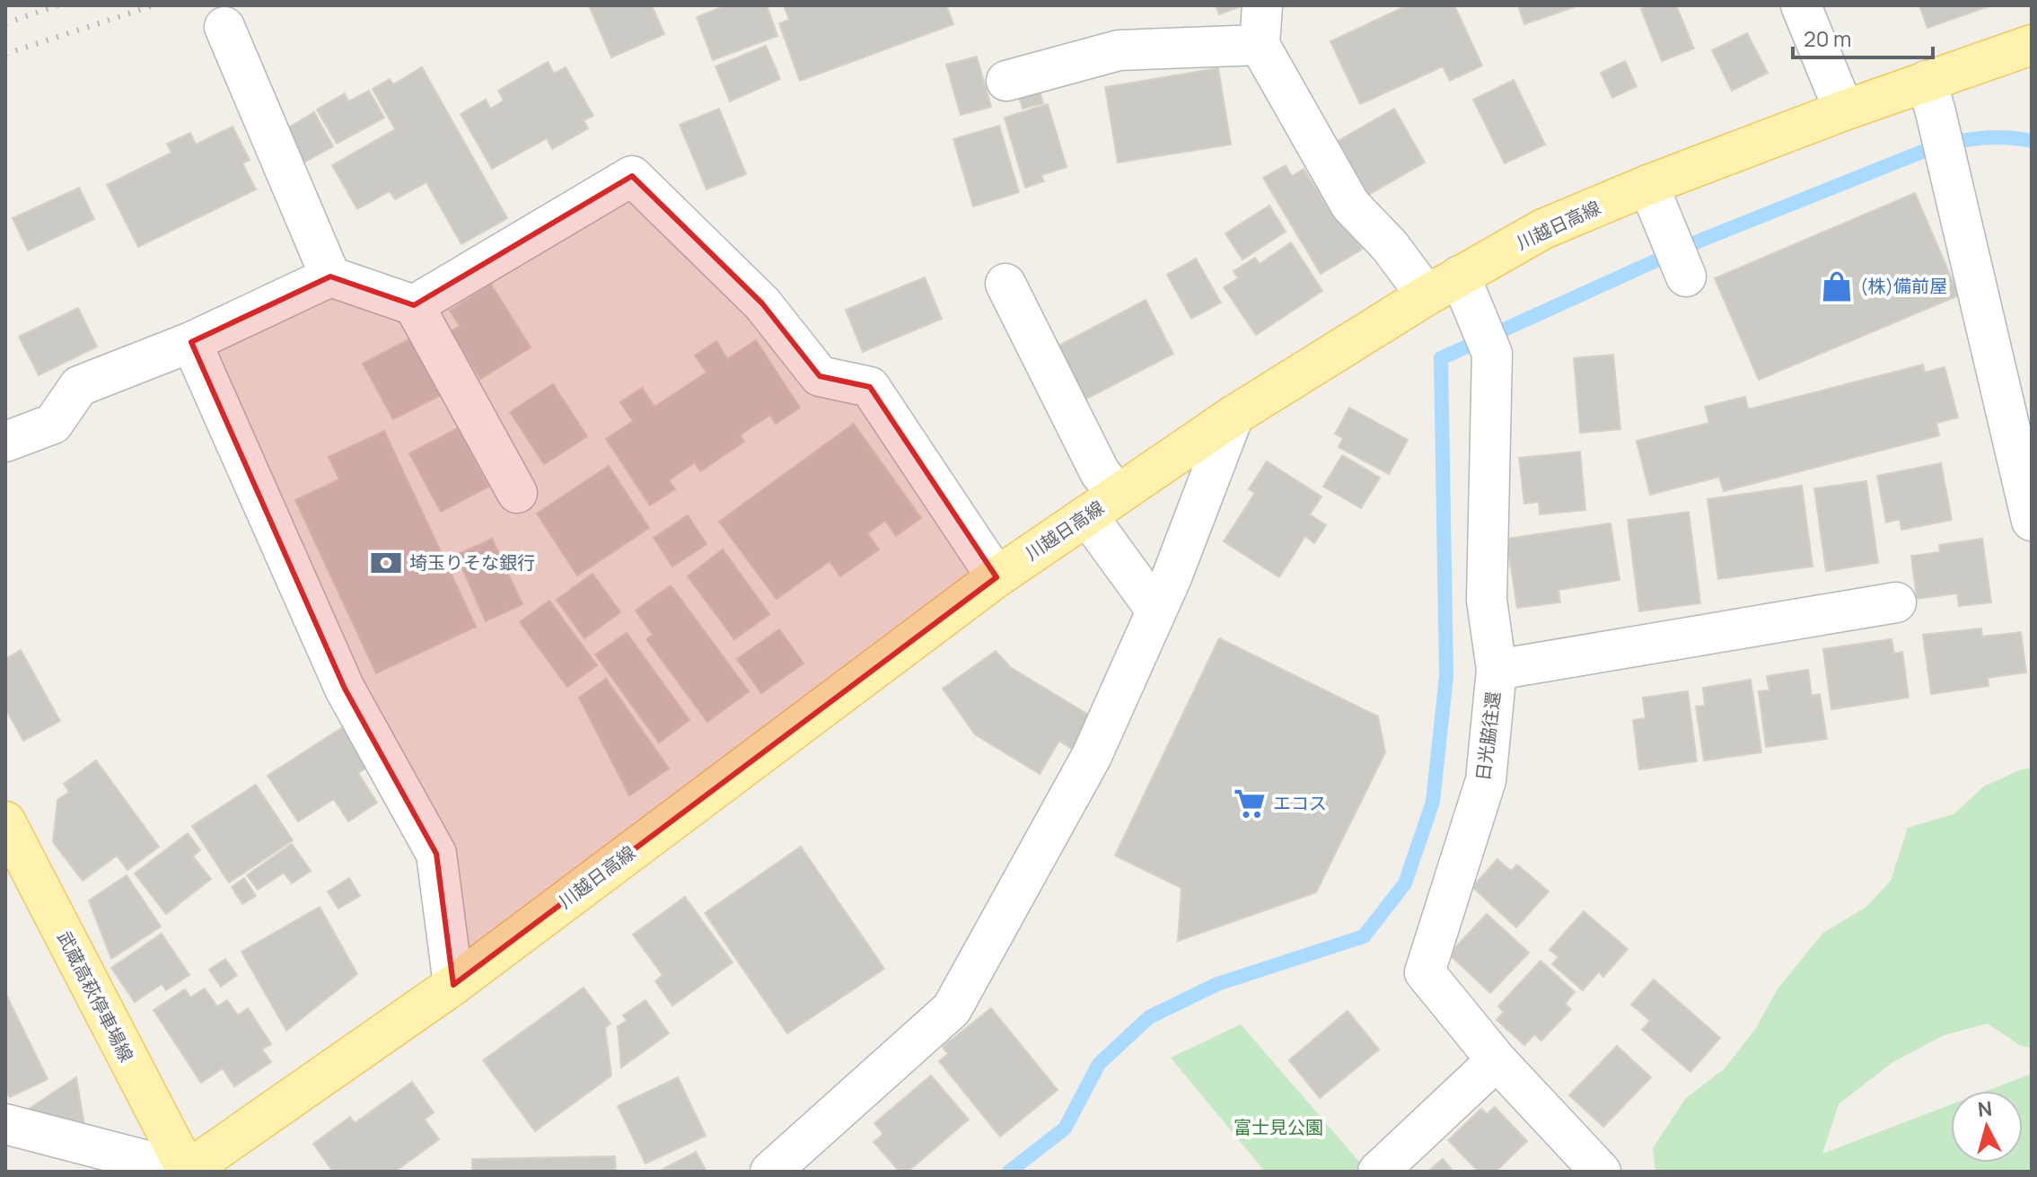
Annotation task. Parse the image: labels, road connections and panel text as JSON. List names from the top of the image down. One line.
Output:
{"streets":{"main road":["川越日高線","武蔵高萩停車場線"],"street":["日光脇往還"]},"crossings":[["川越日高線","日光脇往還"],["川越日高線","武蔵高萩停車場線"]],"parks":["富士見公園"],"places":{"shop":["(株)備前屋"],"bank":["埼玉りそな銀行"],"supermarket":["エコス"]},"scale_bar":"20 m","north":"top"}
